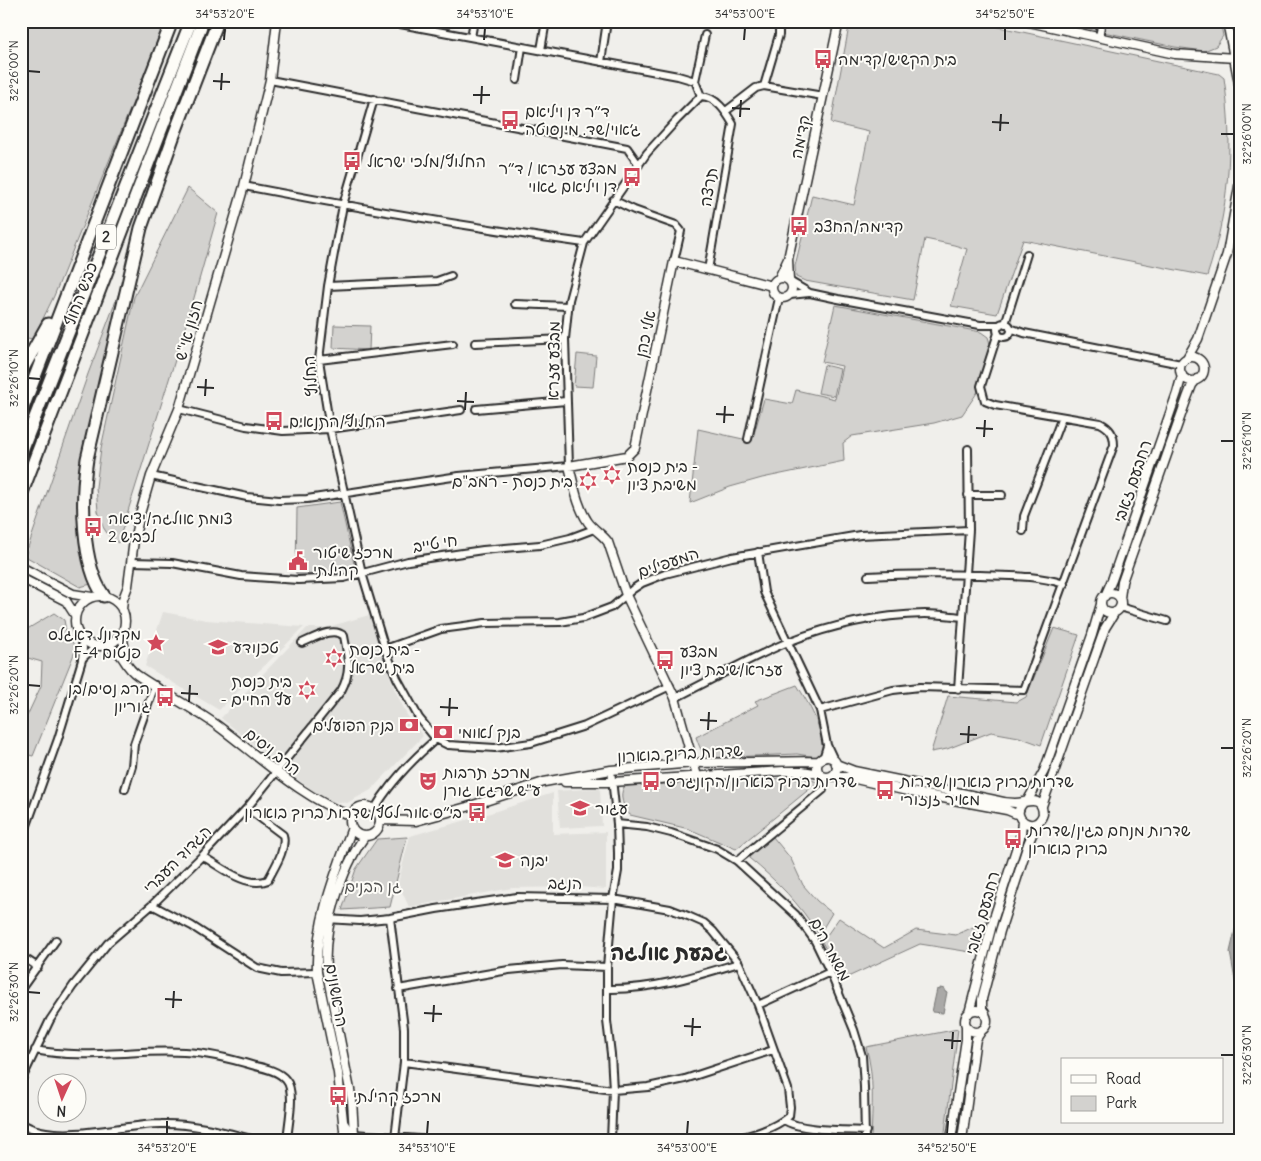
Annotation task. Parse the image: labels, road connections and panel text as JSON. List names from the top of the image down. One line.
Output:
{"streets":{"highway":["2","כביש החוף"],"street":["קדימה","תרצה","חזון אי\"ש","אלי כהן","מבצע עזרא","החלוץ","רחבעם זאבי","חי טייב","המעפילים","הרב ניסים","שדרות ברוך בוארון","הגדוד העברי","הנגב","משמר הים","הראשונים"]},"crossings":[["חזון אי\"ש","חי טייב"],["חזון אי\"ש","הרב ניסים"],["אלי כהן","מבצע עזרא"],["מבצע עזרא","חי טייב"],["מבצע עזרא","המעפילים"],["מבצע עזרא","שדרות ברוך בוארון"],["החלוץ","חי טייב"],["החלוץ","המעפילים"],["הרב ניסים","שדרות ברוך בוארון"],["הרב ניסים","הגדוד העברי"],["הרב ניסים","הראשונים"],["שדרות ברוך בוארון","הראשונים"],["הנגב","הראשונים"]],"districts":["גבעת אולגה"],"parks":["גן הבנים"],"places":{"bus stop":["בית הקשיש/קדימה","ד״ר דן ויליאם ג׳אוי/שד. מינסוטה","החלוץ/מלכי ישראל","מבצע עזרא / ד״ר דן ויליאם גאוי","קדימה/החצב","החלוץ/התנאים","צומת אולגה/יציאה לכביש 2","מבצע עזרא/שיבת ציון","הרב נסים/בן גוריון","שדרות ברוך בוארון/הקונגרס","שדרות ברוך בוארון/שדרות מאיר זנזורי","בי״ס אור לטף/שדרות ברוך בוארון","שדרות מנחם בגין/שדרות ברוך בוארון","מרכז קהילתי"],"synagogue":["בית כנסת - משיבת ציון","בית כנסת - רמב\"ם","בית כנסת - בית ישראל","בית כנסת - עץ החיים"],"public building":["מרכז שיטור קהילתי"],"place":["מקדונל דאגלס F-4 פנטום"],"school or university":["טכנודע","עגור","יבנה"],"bank":["בנק הפועלים","בנק לאומי"],"theatre":["מרכז תרבות ע\"ש שרגא גורן"]},"legend":["Road","Park"],"north":"bottom","coordinates":["34°53'20\"E","34°53'10\"E","34°53'00\"E","34°52'50\"E","32°26'00\"N","32°26'10\"N","32°26'20\"N","32°26'30\"N"]}
